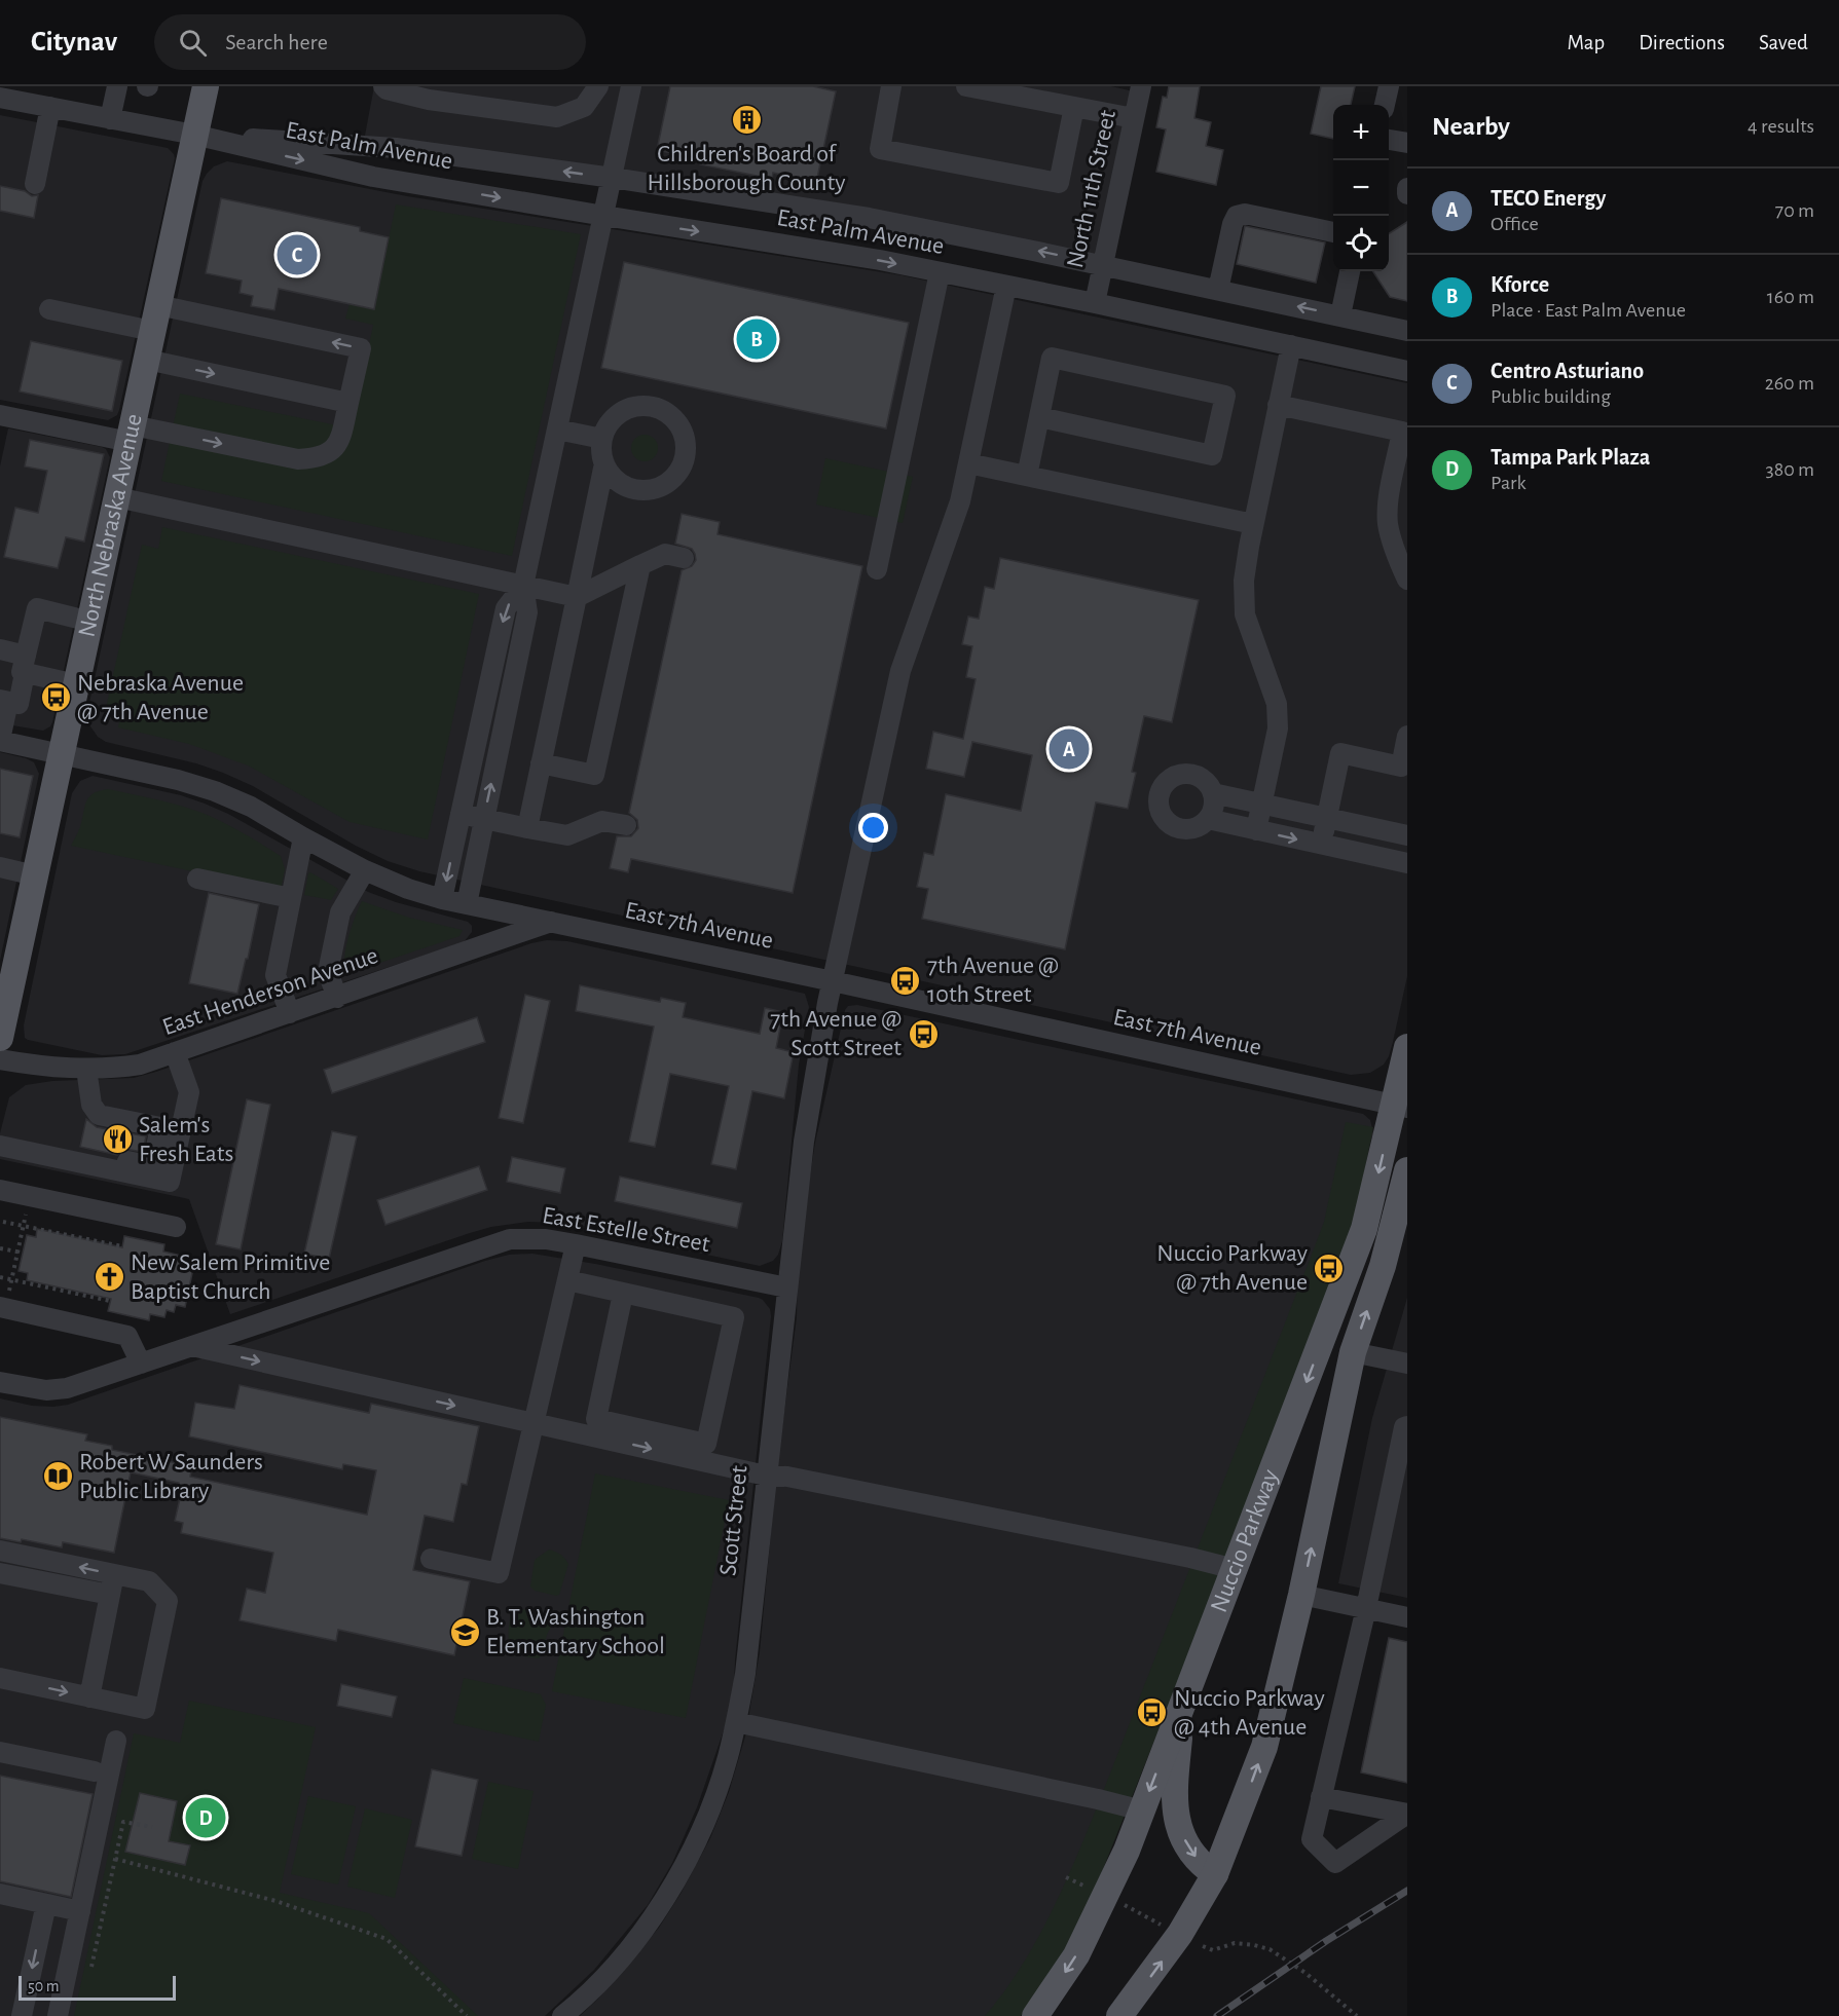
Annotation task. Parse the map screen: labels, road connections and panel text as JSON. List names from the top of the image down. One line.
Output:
{"streets":{"main road":["North Nebraska Avenue","Nuccio Parkway"],"street":["East Palm Avenue","North 11th Street","East 7th Avenue","East Henderson Avenue","East Estelle Street","Scott Street"]},"crossings":[["East Palm Avenue","North 11th Street"],["East Palm Avenue","North Nebraska Avenue"],["East Palm Avenue","Scott Street"],["North Nebraska Avenue","East 7th Avenue"],["East 7th Avenue","East Henderson Avenue"],["East 7th Avenue","Scott Street"],["East 7th Avenue","Nuccio Parkway"],["East Estelle Street","Scott Street"]],"places":{"building":["Children's Board of Hillsborough County"],"bus stop":["Nebraska Avenue @ 7th Avenue","7th Avenue @ 10th Street","7th Avenue @ Scott Street","Nuccio Parkway @ 7th Avenue","Nuccio Parkway @ 4th Avenue"],"restaurant":["Salem's Fresh Eats"],"church":["New Salem Primitive Baptist Church"],"library":["Robert W Saunders Public Library"],"school or university":["B. T. Washington Elementary School"]},"scale_bar":"50 m","page":{"header":"Citynav","search":"Search here","nav":["Map","Directions","Saved"],"heading":["Nearby","4 results"],"map_buttons":["+","−"],"list":[{"mark":"A","name":"TECO Energy","note":"Office","value":"70 m"},{"mark":"B","name":"Kforce","note":"Place · East Palm Avenue","value":"160 m"},{"mark":"C","name":"Centro Asturiano","note":"Public building","value":"260 m"},{"mark":"D","name":"Tampa Park Plaza","note":"Park","value":"380 m"}],"pins":["C","B","A","D"],"scale":"50 m"}}
